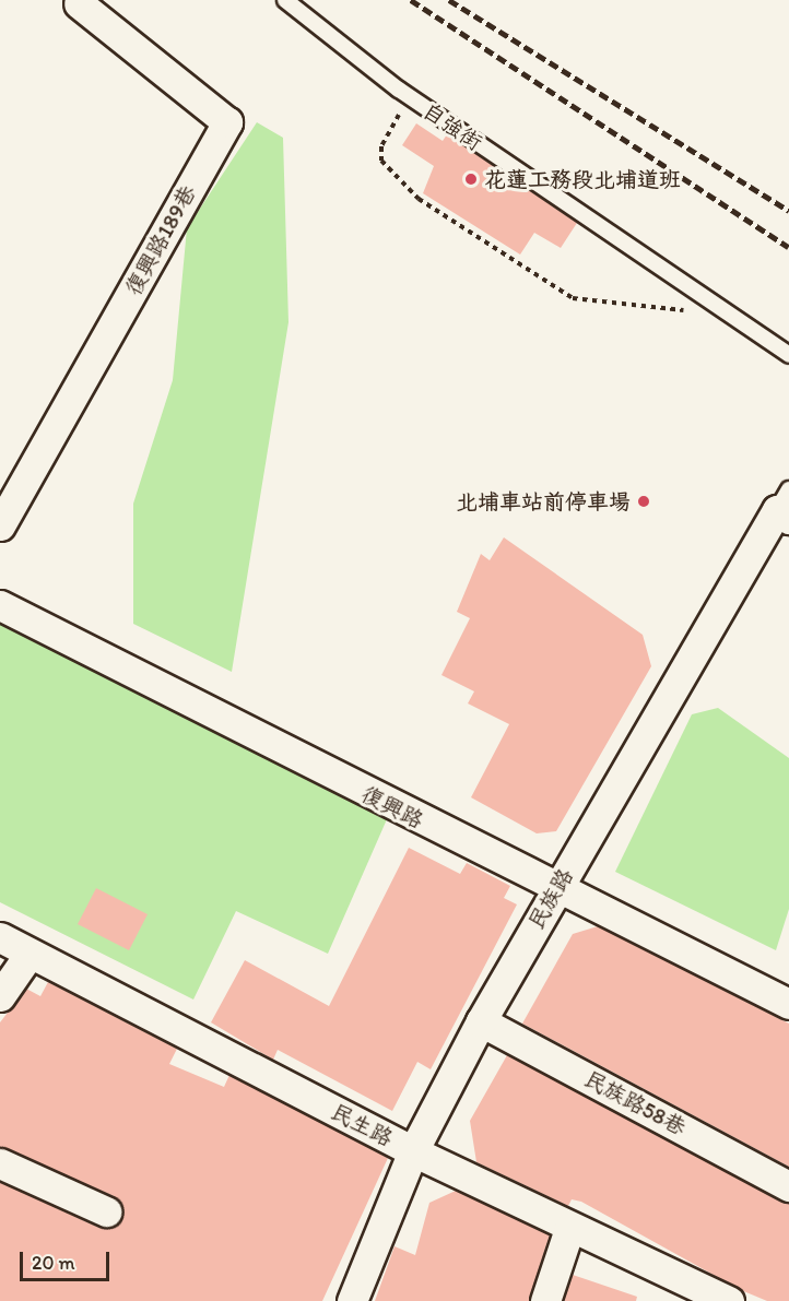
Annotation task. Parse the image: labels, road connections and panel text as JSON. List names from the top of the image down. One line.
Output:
{"streets":{"street":["復興路189巷","復興路","民族路","民族路58巷","民生路"],"lane":["自強街"]},"crossings":[["復興路","民族路"],["民族路","民族路58巷"],["民族路","民生路"]],"places":["花蓮工務段北埔道班","北埔車站前停車場"],"scale_bar":"20 m"}
